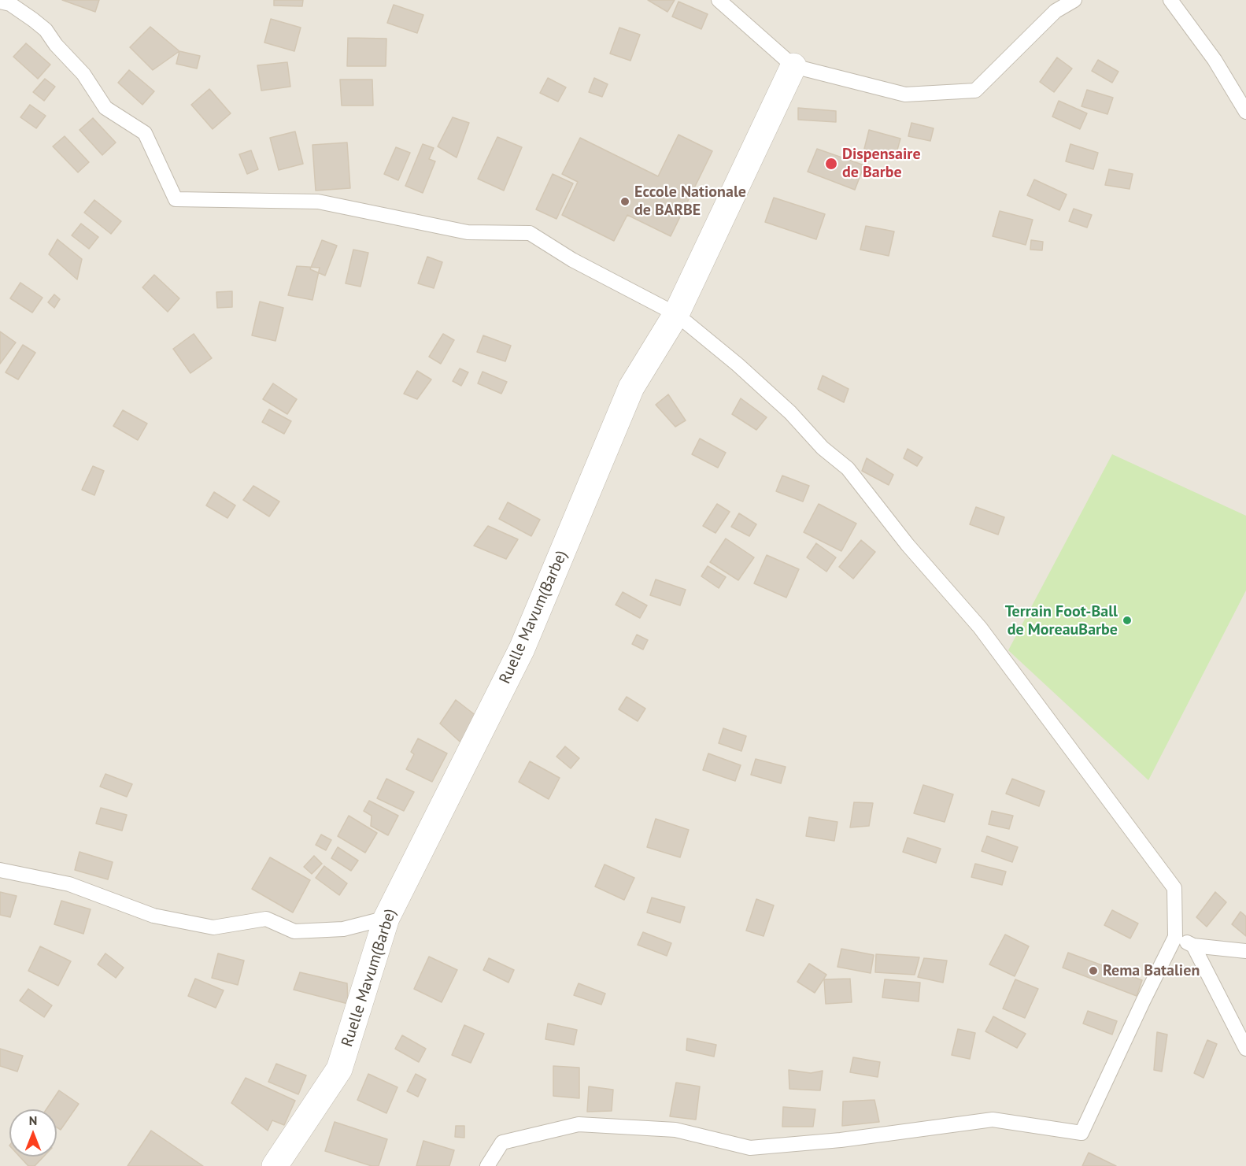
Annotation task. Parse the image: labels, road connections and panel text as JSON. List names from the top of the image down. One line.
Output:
{"streets":{"street":["Ruelle Mavum(Barbe)"]},"places":["Dispensaire de Barbe","Eccole Nationale de BARBE","Terrain Foot-Ball de MoreauBarbe","Rema Batalien"],"north":"top"}
